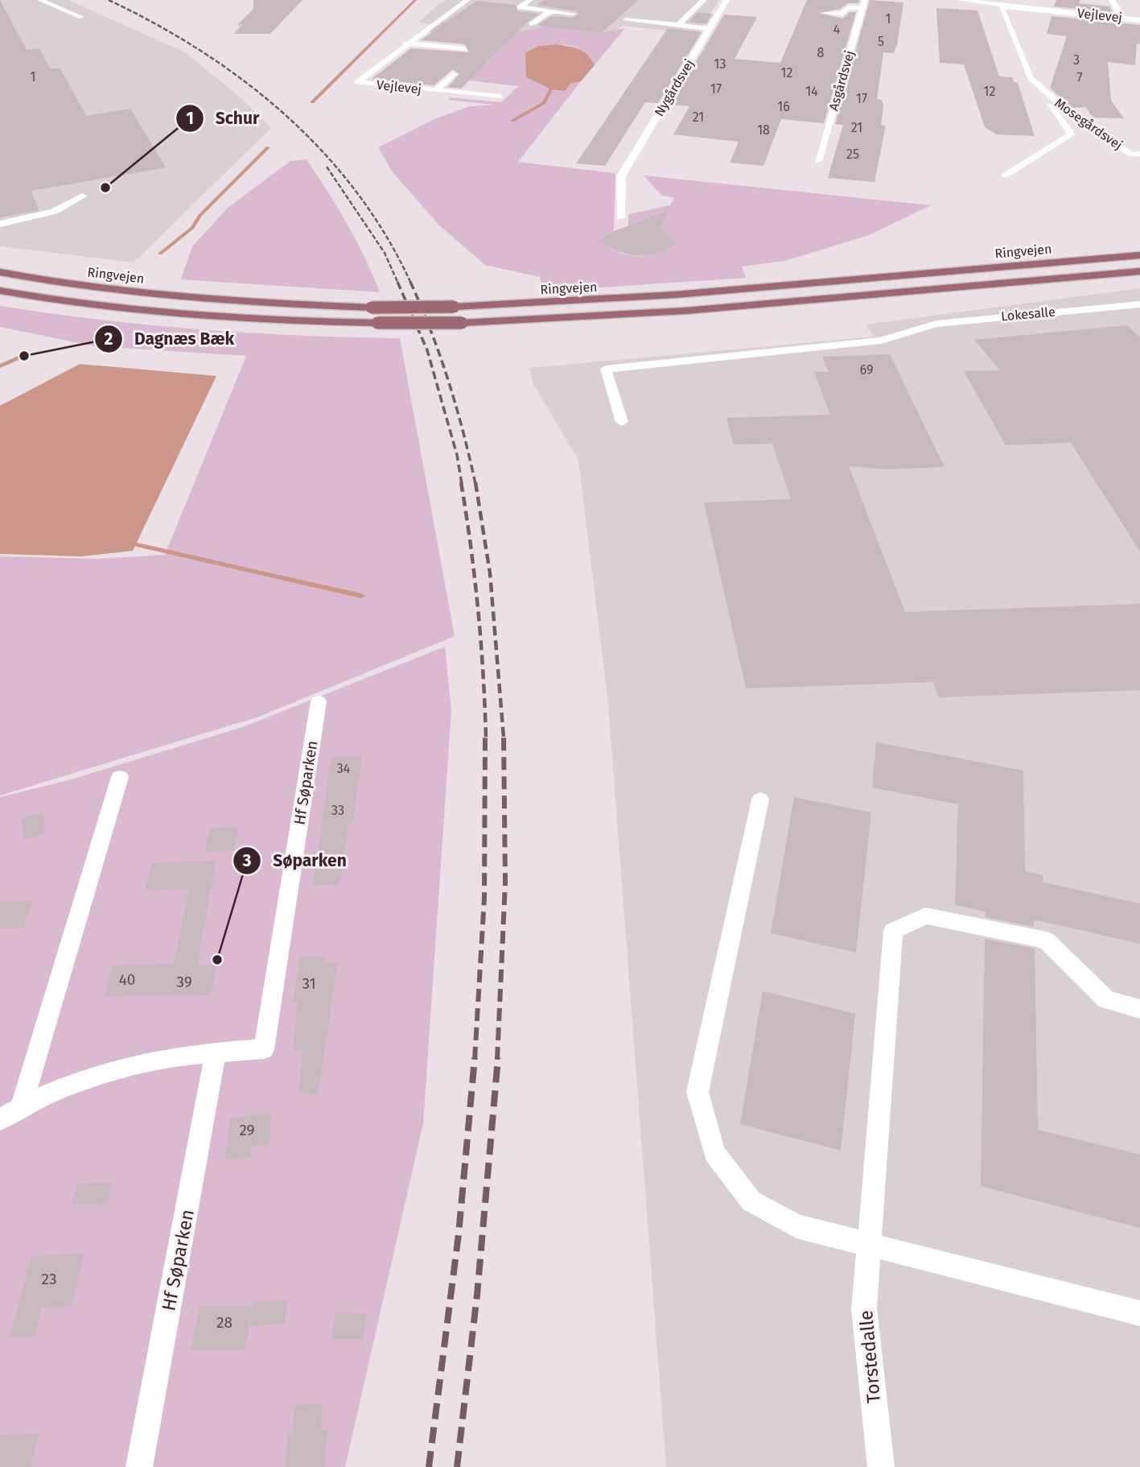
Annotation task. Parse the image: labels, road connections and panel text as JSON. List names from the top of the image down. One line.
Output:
{"streets":{"main road":["Ringvejen"],"street":["Vejlevej","Asgårdsvej","Nygårdsvej","Mosegårdsvej","Lokesalle","Hf Søparken","Torstedalle"]},"crossings":[["Vejlevej","Mosegårdsvej"]],"places":["Schur","Dagnæs Bæk","Søparken"],"house_numbers":["1","4","5","8","3","13","12","1","7","17","14","12","17","16","21","21","18","25","69","34","33","40","39","31","29","23","28"]}
